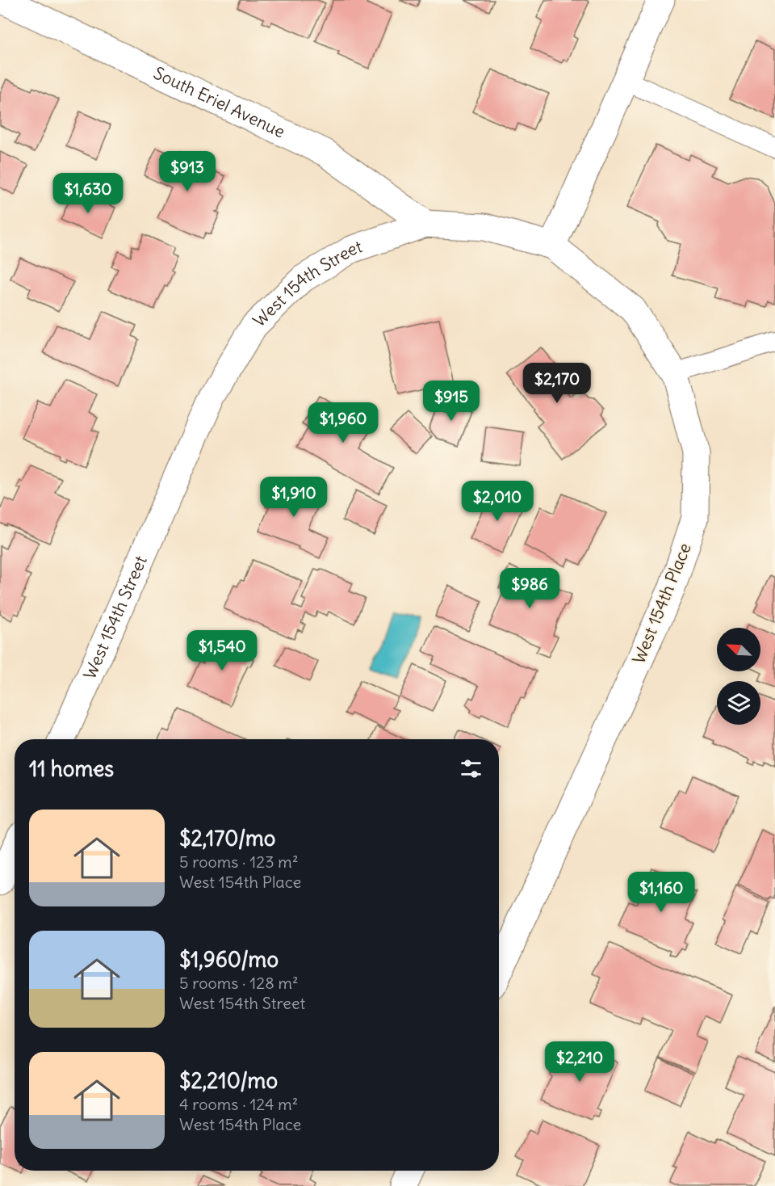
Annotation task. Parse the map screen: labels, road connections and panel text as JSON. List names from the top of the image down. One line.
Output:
{"streets":{"street":["South Eriel Avenue","West 154th Street","West 154th Place"]},"crossings":[["South Eriel Avenue","West 154th Street"],["West 154th Street","West 154th Place"]],"north":"top left","page":{"price":["$913","$1,630","$2,170","$915","$1,960","$1,910","$2,010","$986","$1,540","$1,160","$2,210"],"heading":"11 homes","list":[{"name":"$2,170/mo","note":"5 rooms · 123 m² · West 154th Place"},{"name":"$1,960/mo","note":"5 rooms · 128 m² · West 154th Street"},{"name":"$2,210/mo","note":"4 rooms · 124 m² · West 154th Place"}]}}
